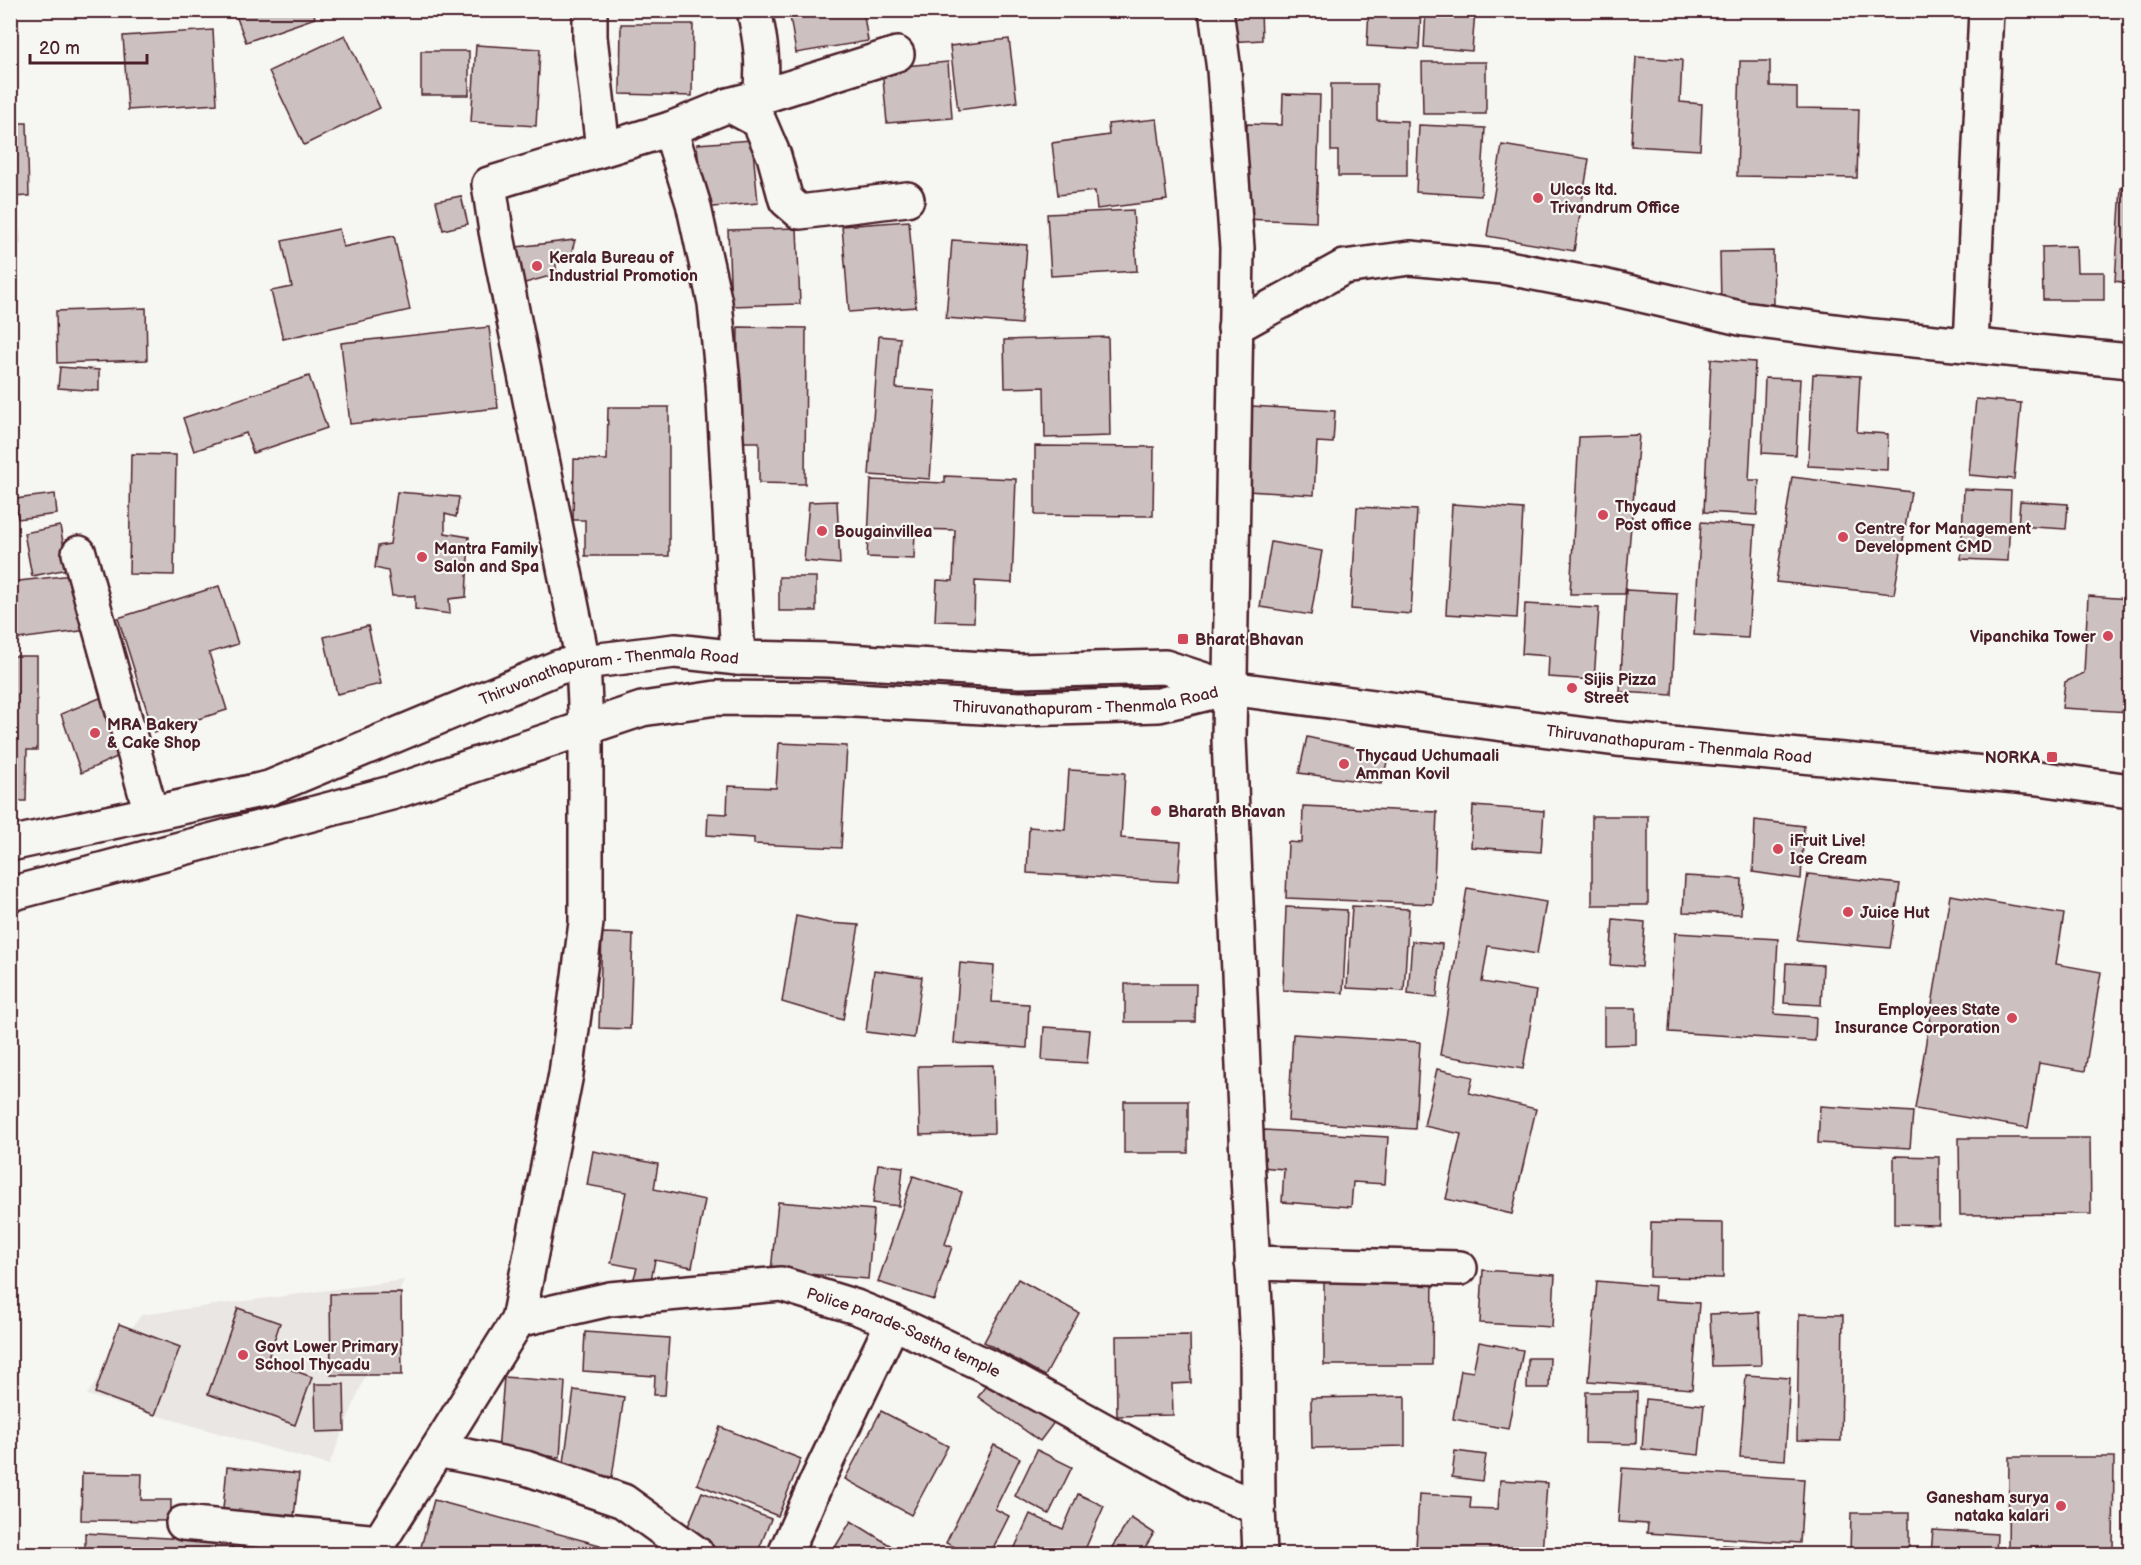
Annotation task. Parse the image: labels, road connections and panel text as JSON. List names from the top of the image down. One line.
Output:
{"streets":{"street":["Thiruvanathapuram - Thenmala Road","Police parade-Sastha temple"]},"places":{"other":["Ulccs ltd. Trivandrum Office","Kerala Bureau of Industrial Promotion","Thycaud Post office","Bougainvillea","Centre for Management Development CMD","Mantra Family Salon and Spa","Vipanchika Tower","Sijis Pizza Street","MRA Bakery & Cake Shop","Thycaud Uchumaali Amman Kovil","Bharath Bhavan","iFruit Live! Ice Cream","Juice Hut","Employees State Insurance Corporation","Govt Lower Primary School Thycadu","Ganesham surya nataka kalari"],"transit":["Bharat Bhavan","NORKA"]},"scale_bar":"20 m"}
